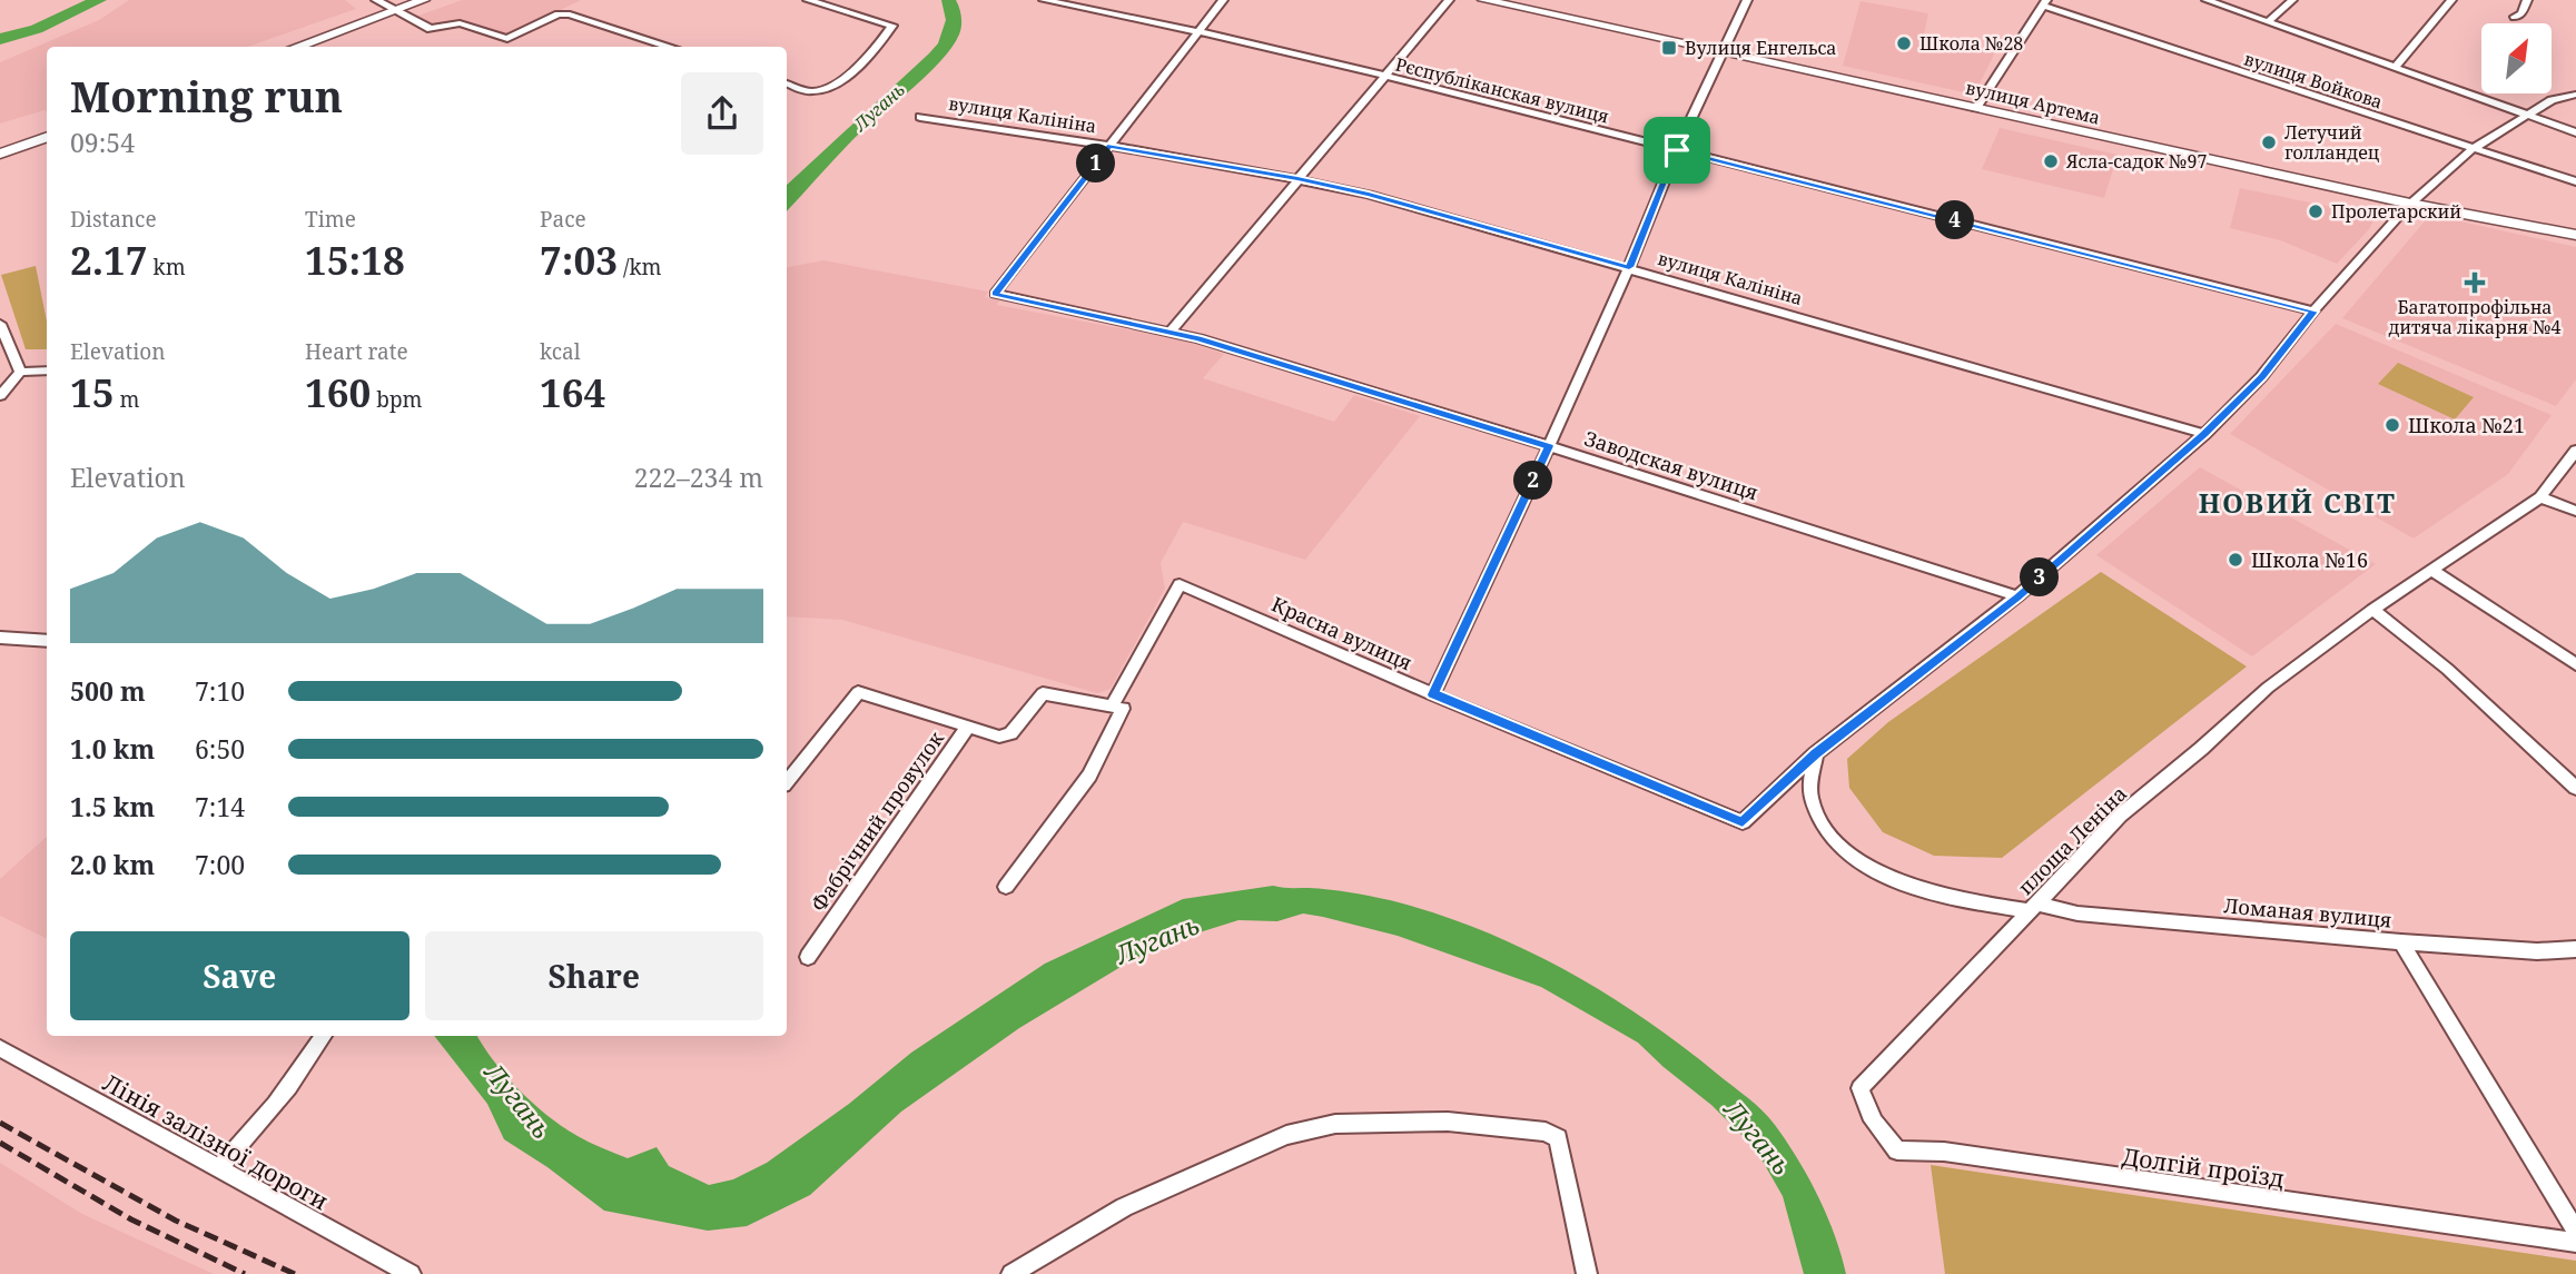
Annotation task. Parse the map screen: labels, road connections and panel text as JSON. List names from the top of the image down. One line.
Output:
{"streets":{"street":["вулиця Войкова","Рєспубліканская вулиця","вулиця Артема","вулиця Калініна","Заводская вулиця","Красна вулиця","Фабрічний провулок","площа Леніна","Ломаная вулиця","Лінія залізної дороги","Долгій проїзд"]},"crossings":[["вулиця Калініна","Заводская вулиця"],["Красна вулиця","площа Леніна"],["площа Леніна","Ломаная вулиця"],["площа Леніна","Долгій проїзд"],["Ломаная вулиця","Долгій проїзд"]],"districts":["НОВИЙ СВІТ"],"water":["Лугань"],"places":{"other":["Школа №28","Летучий голландец","Ясла-садок №97","Пролетарский","Школа №21","Школа №16"],"transit":["Вулиця Енгельса"],"health":["Багатопрофільна дитяча лікарня №4"]},"north":"top right","page":{"heading":["Morning run","09:54"],"pins":["1","4","2","3"],"stats":[["Distance","2.17 km"],["Time","15:18"],["Pace","7:03 /km"],["Elevation","15 m"],["Heart rate","160 bpm"],["kcal","164"]],"chart":["Elevation","222–234 m"],"list":[{"name":"500 m","note":"7:10"},{"name":"1.0 km","note":"6:50"},{"name":"1.5 km","note":"7:14"},{"name":"2.0 km","note":"7:00"}],"buttons":["Save","Share"]}}
